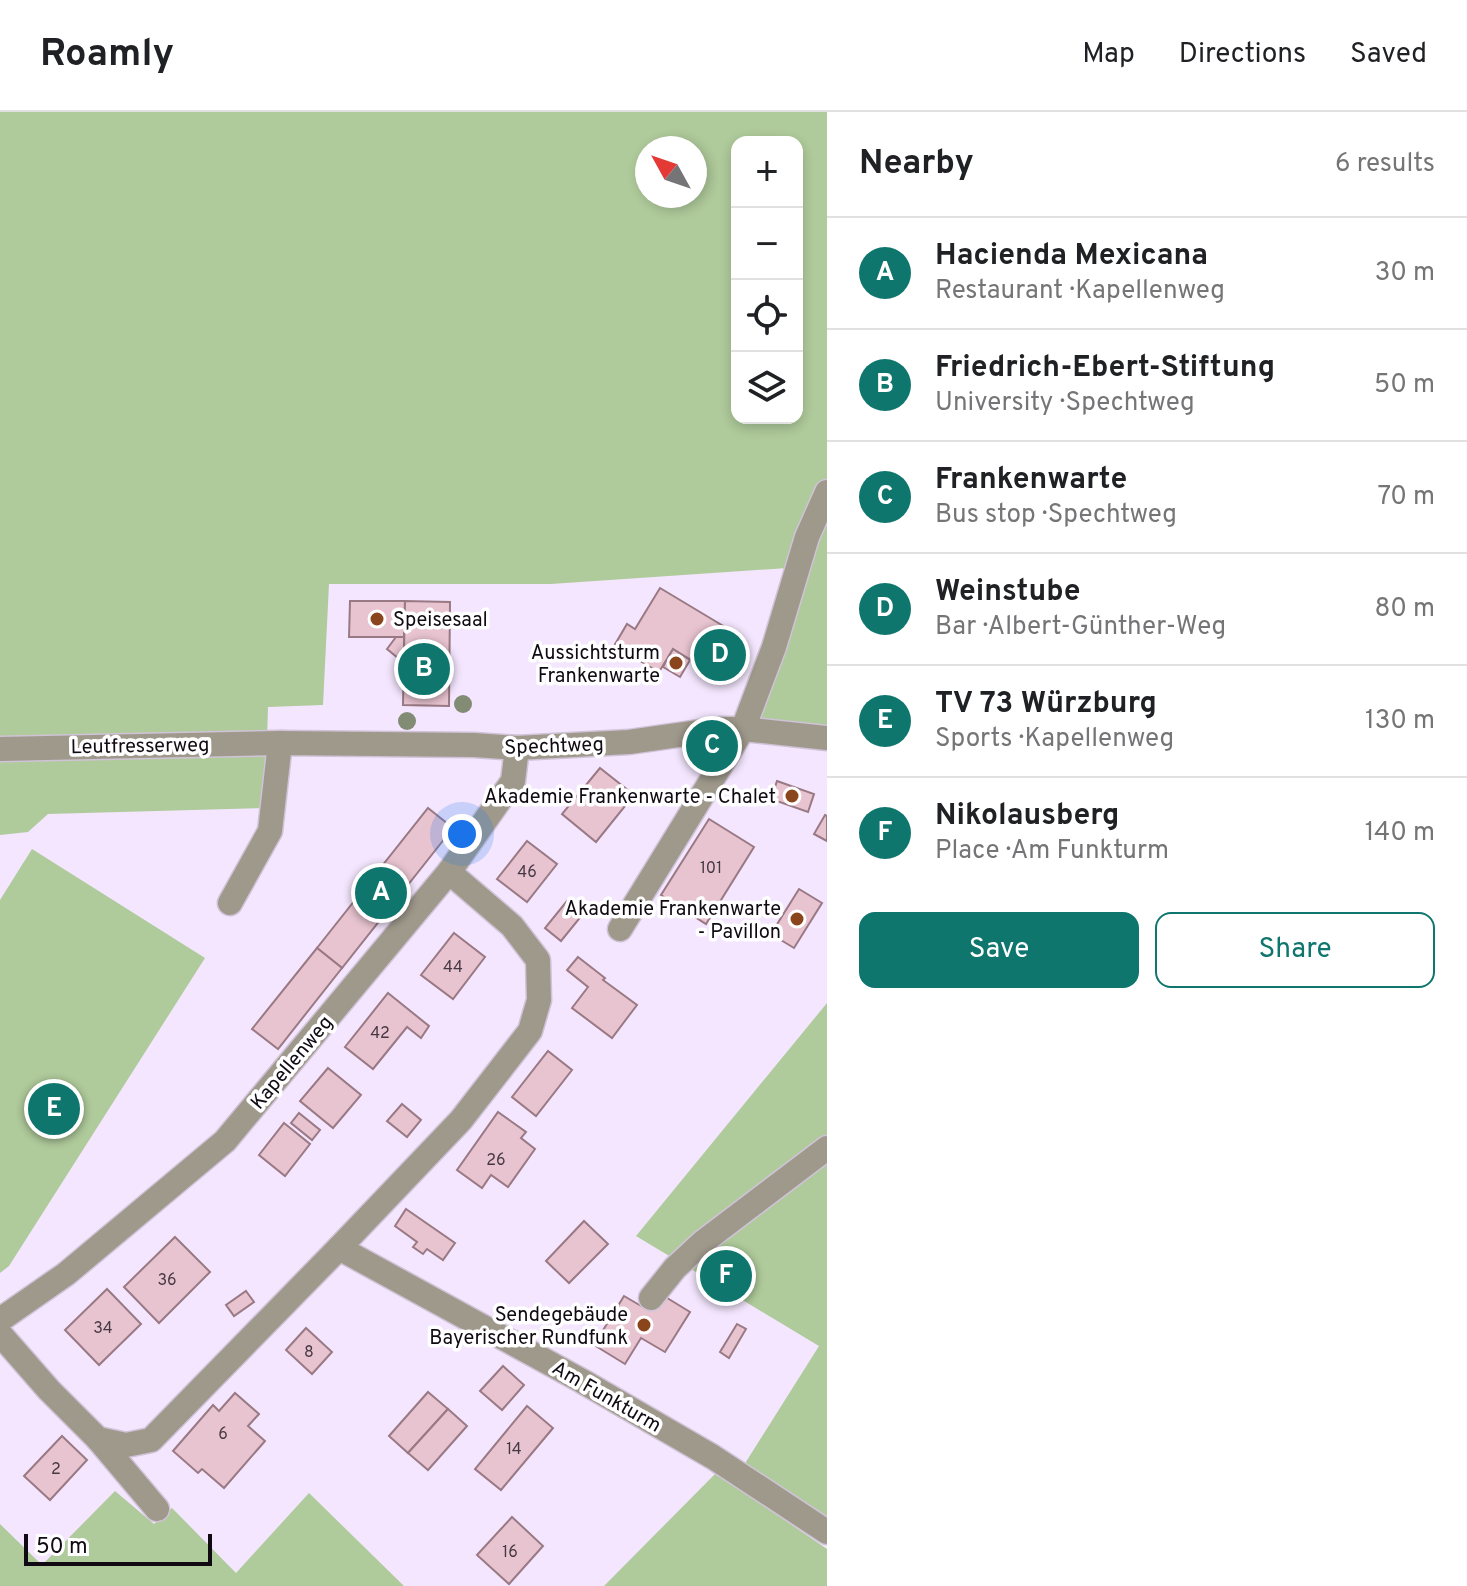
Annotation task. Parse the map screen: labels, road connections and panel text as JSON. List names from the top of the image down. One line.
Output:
{"streets":{"street":["Leutfresserweg","Spechtweg","Kapellenweg","Am Funkturm"]},"crossings":[["Leutfresserweg","Spechtweg"],["Spechtweg","Kapellenweg"]],"places":["Speisesaal","Aussichtsturm Frankenwarte","Akademie Frankenwarte - Chalet","Akademie Frankenwarte - Pavillon","Sendegebäude Bayerischer Rundfunk"],"house_numbers":["101","46","44","42","26","36","34","8","6","14","2","16"],"scale_bar":"50 m","north":"top left","page":{"header":"Roamly","nav":["Map","Directions","Saved"],"heading":["Nearby","6 results"],"map_buttons":["+","−"],"list":[{"mark":"A","name":"Hacienda Mexicana","note":"Restaurant · Kapellenweg","value":"30 m"},{"mark":"B","name":"Friedrich-Ebert-Stiftung","note":"University · Spechtweg","value":"50 m"},{"mark":"C","name":"Frankenwarte","note":"Bus stop · Spechtweg","value":"70 m"},{"mark":"D","name":"Weinstube","note":"Bar · Albert-Günther-Weg","value":"80 m"},{"mark":"E","name":"TV 73 Würzburg","note":"Sports · Kapellenweg","value":"130 m"},{"mark":"F","name":"Nikolausberg","note":"Place · Am Funkturm","value":"140 m"}],"pins":["D","B","C","A","E","F"],"buttons":["Save","Share"],"scale":"50 m"}}
